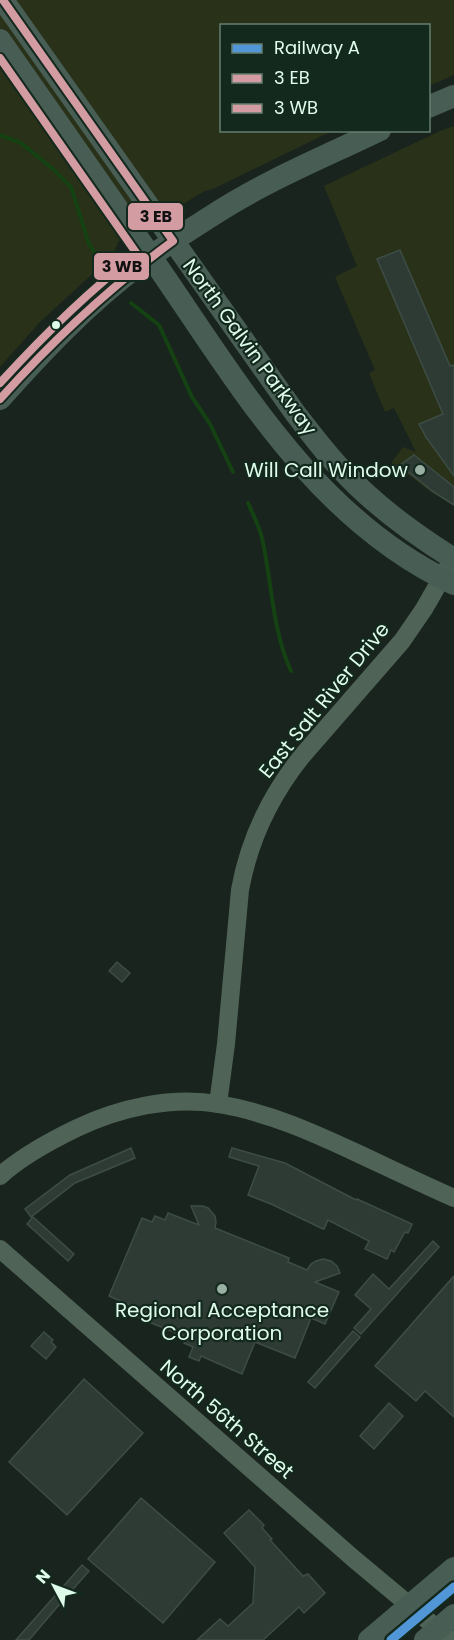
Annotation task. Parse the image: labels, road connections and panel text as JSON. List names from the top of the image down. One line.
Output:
{"streets":{"main road":["North Galvin Parkway"],"street":["East Salt River Drive","North 56th Street"]},"crossings":[["North Galvin Parkway","East Salt River Drive"]],"places":["Will Call Window","Regional Acceptance Corporation"],"lines":["rail line A"],"legend":["Railway A","3 EB","3 WB"],"north":"top left"}
